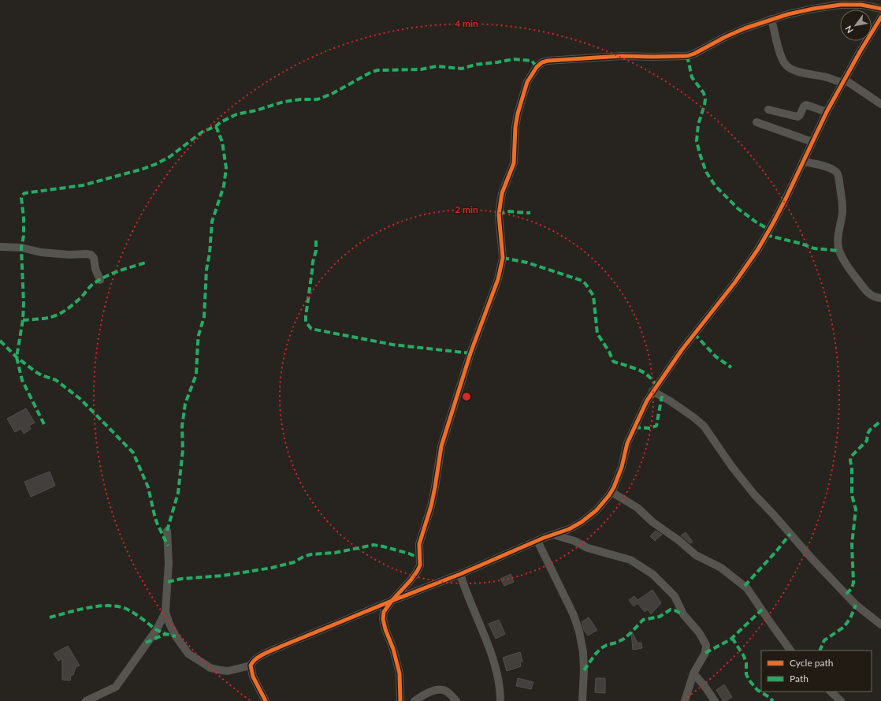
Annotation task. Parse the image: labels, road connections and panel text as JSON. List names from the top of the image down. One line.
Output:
{"legend":["Cycle path","Path"],"north":"bottom left","rings":["4 min","2 min"]}
